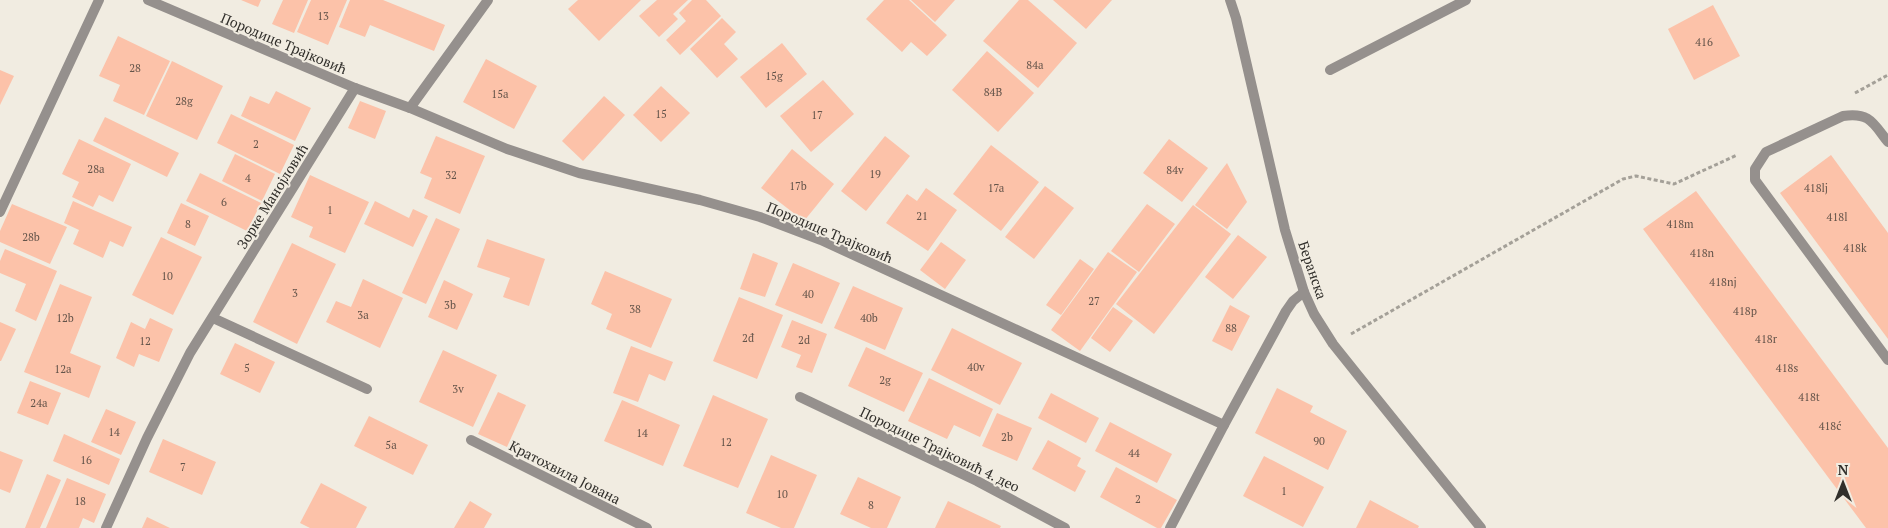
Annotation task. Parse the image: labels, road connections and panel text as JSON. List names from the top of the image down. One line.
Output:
{"streets":{"street":["Породице Трајковић","Зорке Манојловић","Беранска","Породице Трајковић 4. део","Кратохвила Јована"]},"crossings":[["Породице Трајковић","Зорке Манојловић"]],"house_numbers":["13","416","84a","28","15g","84B","15a","28g","15","17","2","28a","84v","19","32","4","17b","17a","418lj","6","1","21","418l","8","418m","28b","418k","418n","10","418nj","3","40","27","3b","38","418p","3a","12b","40b","88","2đ","418r","2d","12","40v","5","418s","12a","2g","3v","418t","24a","418ć","14","14","2b","90","12","5a","44","16","7","1","10","2","18","8"],"north":"top"}
